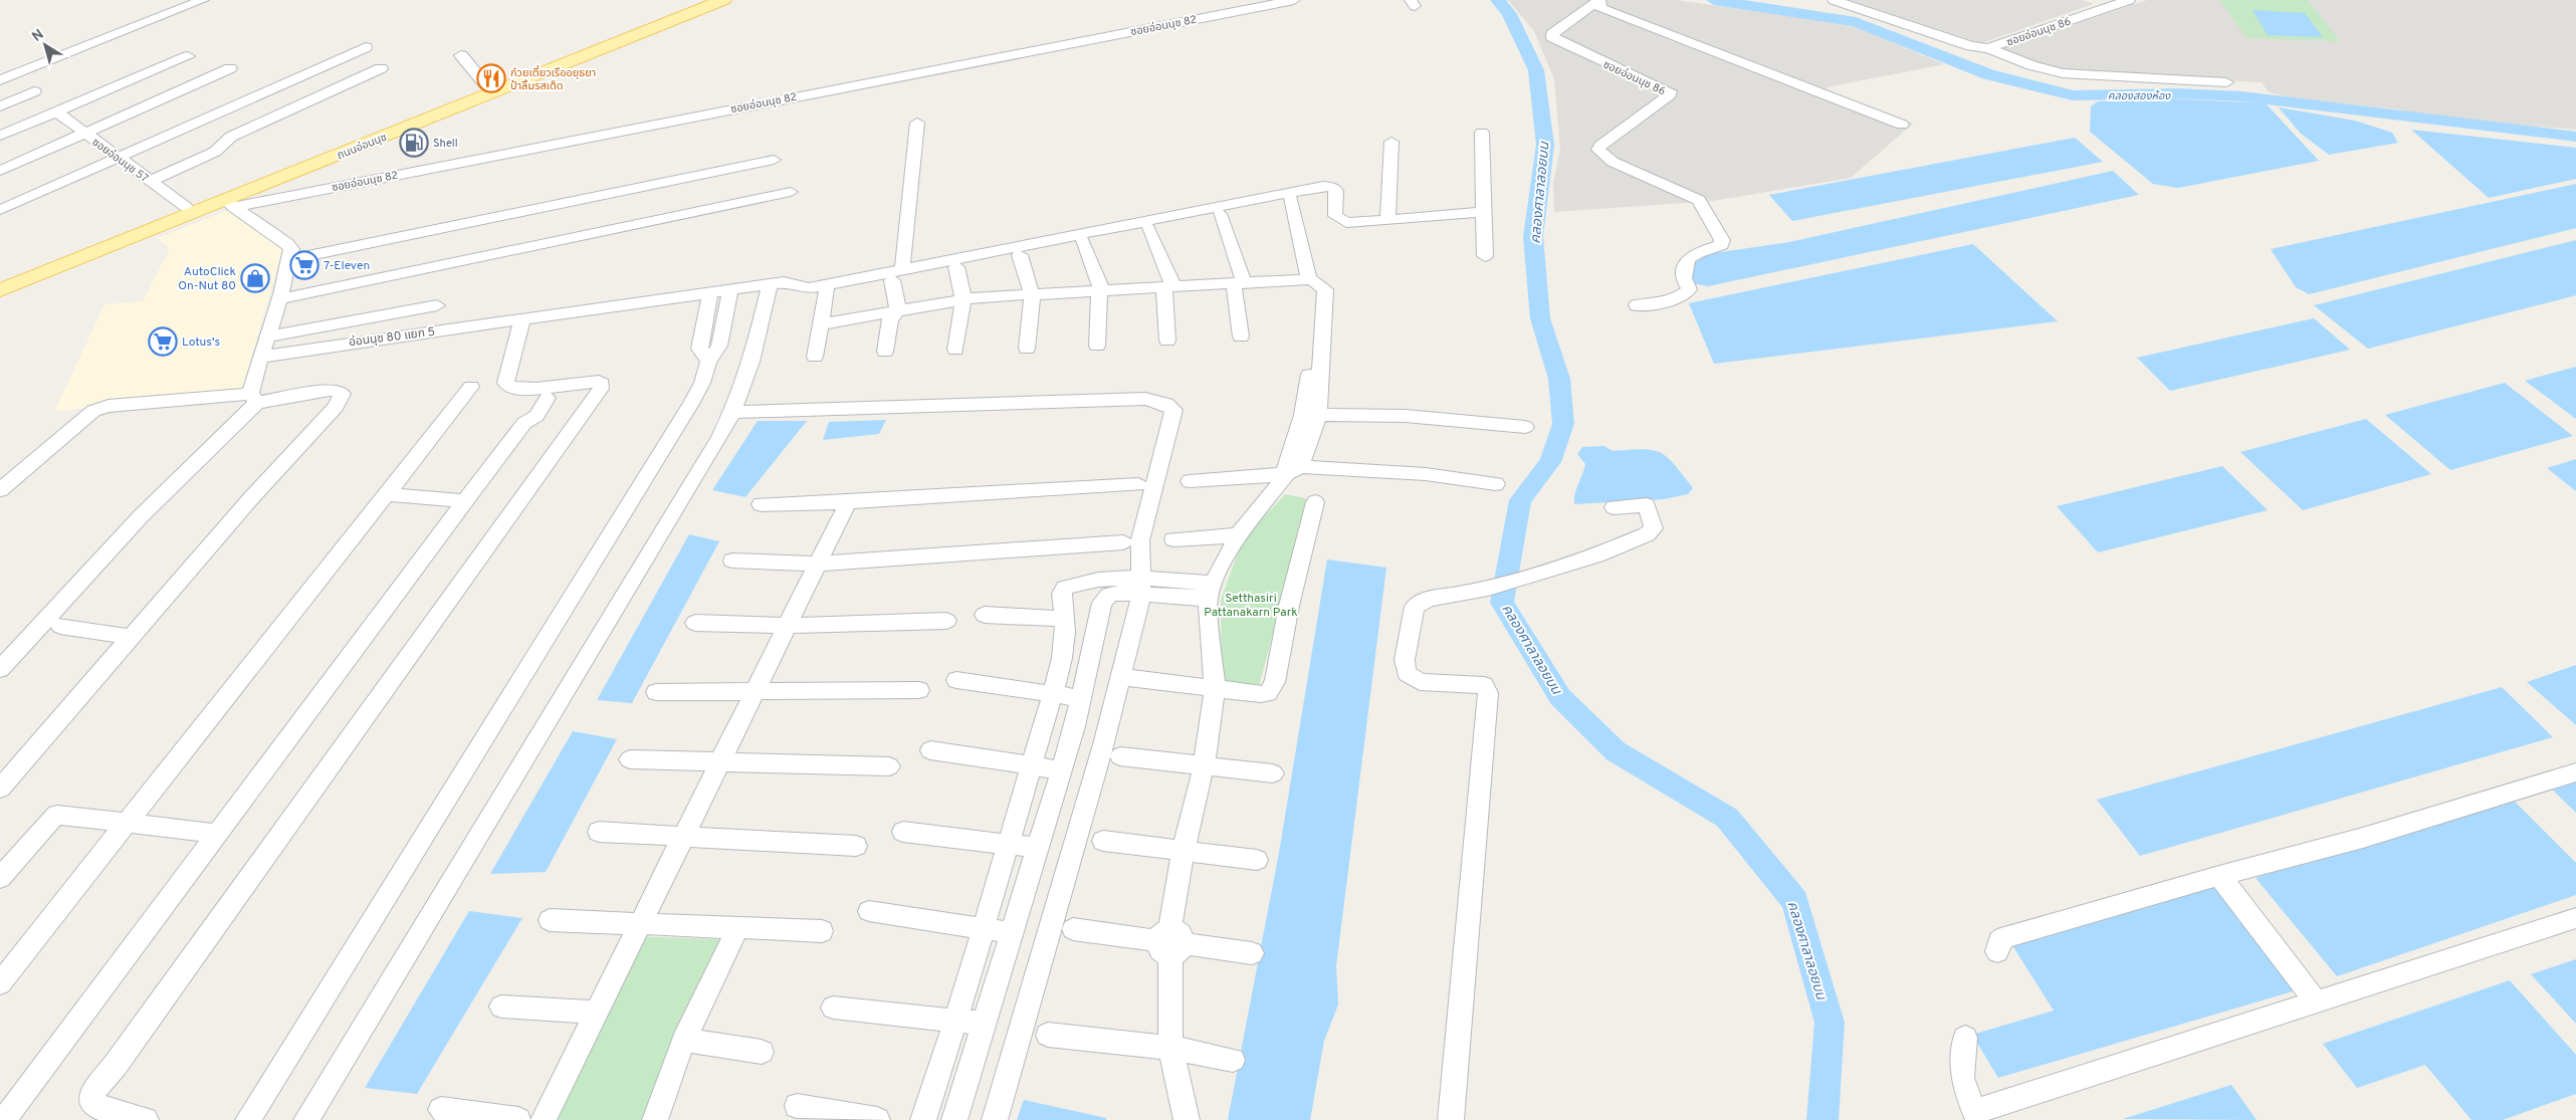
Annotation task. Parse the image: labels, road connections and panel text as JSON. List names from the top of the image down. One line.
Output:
{"streets":{"main road":["ถนนอ่อนนุช"],"street":["ซอยอ่อนนุช 82","ซอยอ่อนนุช 86","ซอยอ่อนนุช 57","อ่อนนุช 80 แยก 5"]},"crossings":[["ซอยอ่อนนุช 82","ถนนอ่อนนุช"],["ถนนอ่อนนุช","ซอยอ่อนนุช 57"]],"water":["คลองสองห้อง","คลองศาลาลอยบน"],"parks":["Setthasiri Pattanakarn Park"],"places":{"restaurant":["ก๋วยเตี๋ยวเรืออยุธยา ป้าลิ้มรสเด็ด"],"fuel station":["Shell"],"supermarket":["7-Eleven","Lotus's"],"shop":["AutoClick On-Nut 80"]},"north":"top left"}
